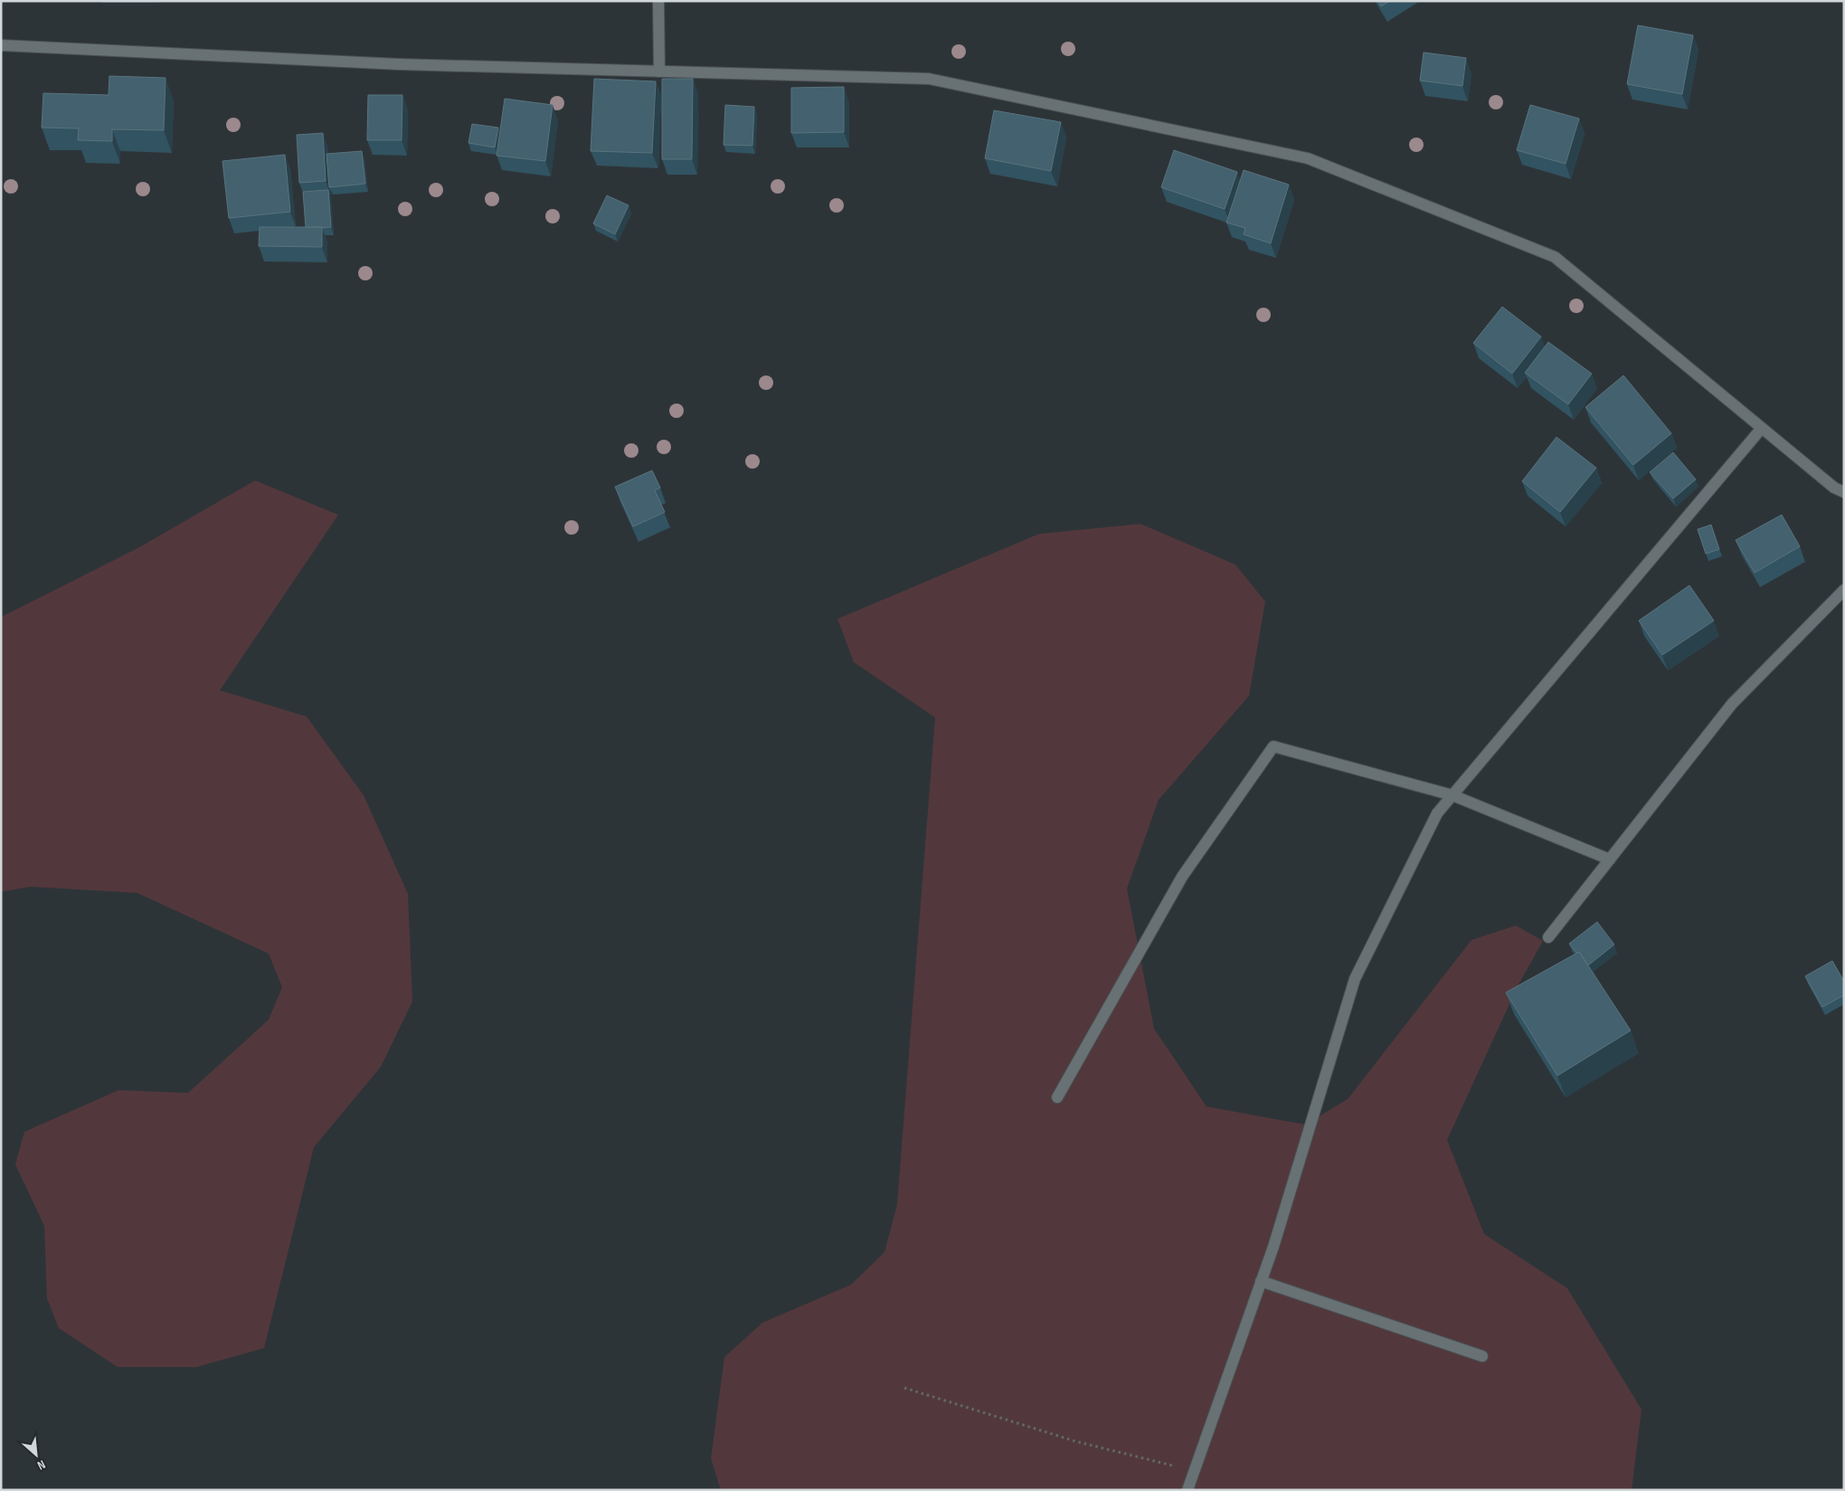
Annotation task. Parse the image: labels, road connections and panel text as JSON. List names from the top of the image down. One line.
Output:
{"north":"bottom right"}
